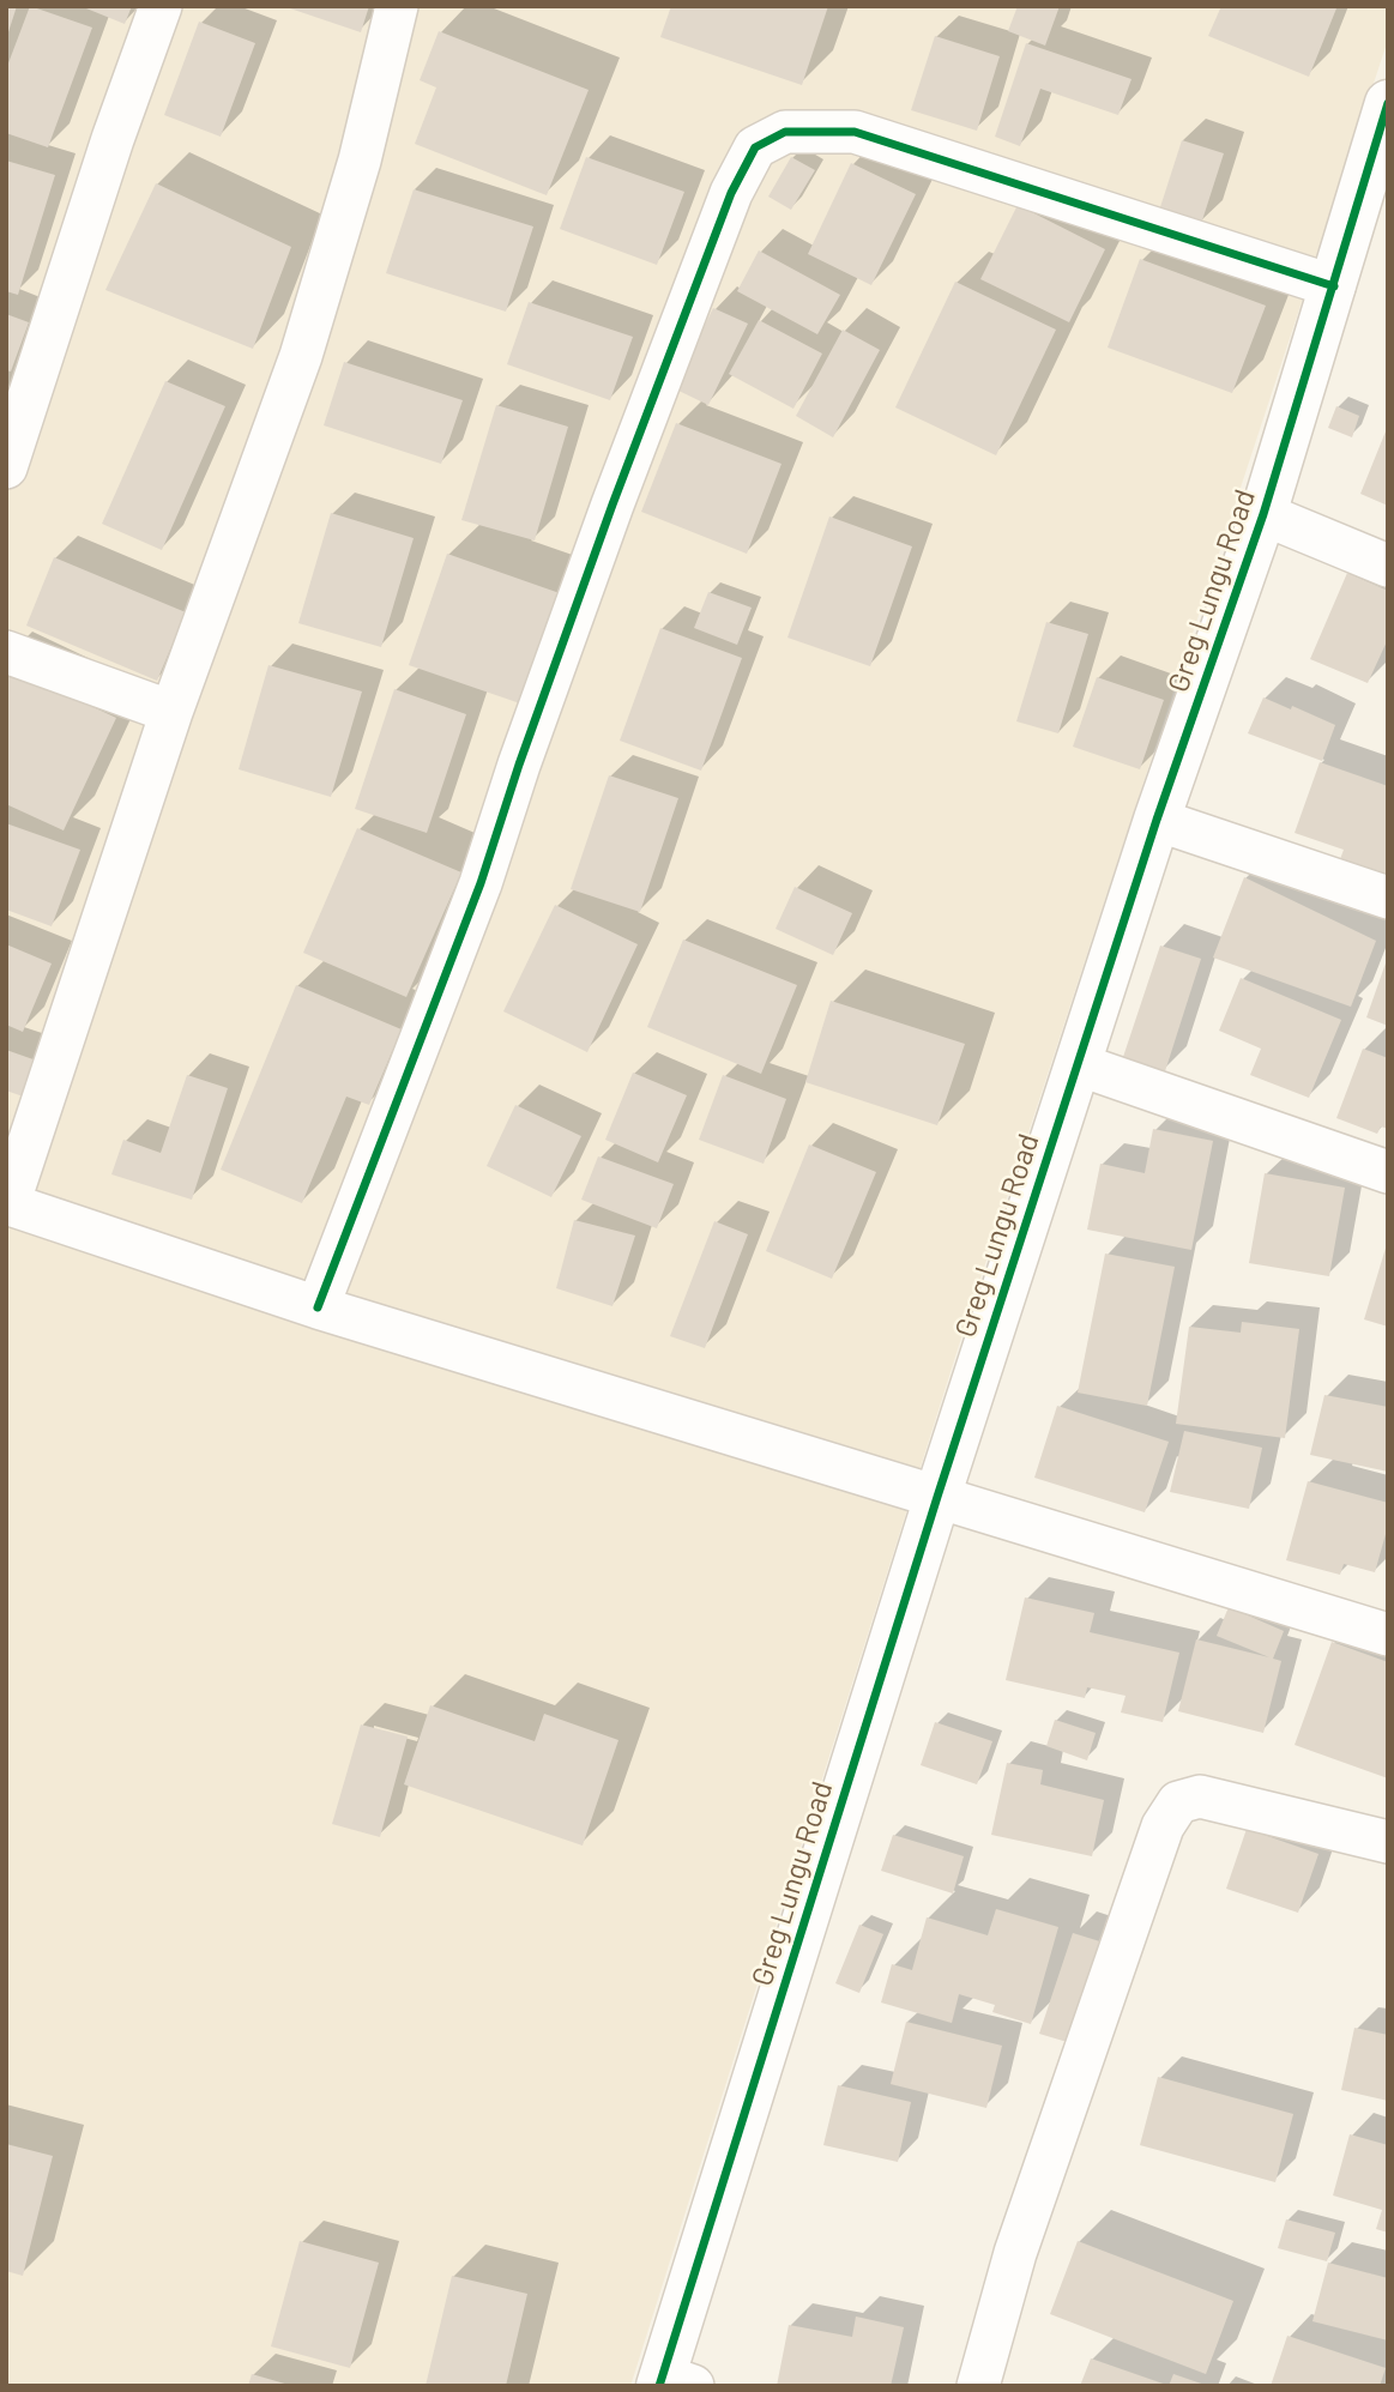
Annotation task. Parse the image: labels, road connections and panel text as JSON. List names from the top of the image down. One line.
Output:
{"streets":{"street":["Greg Lungu Road"]}}
